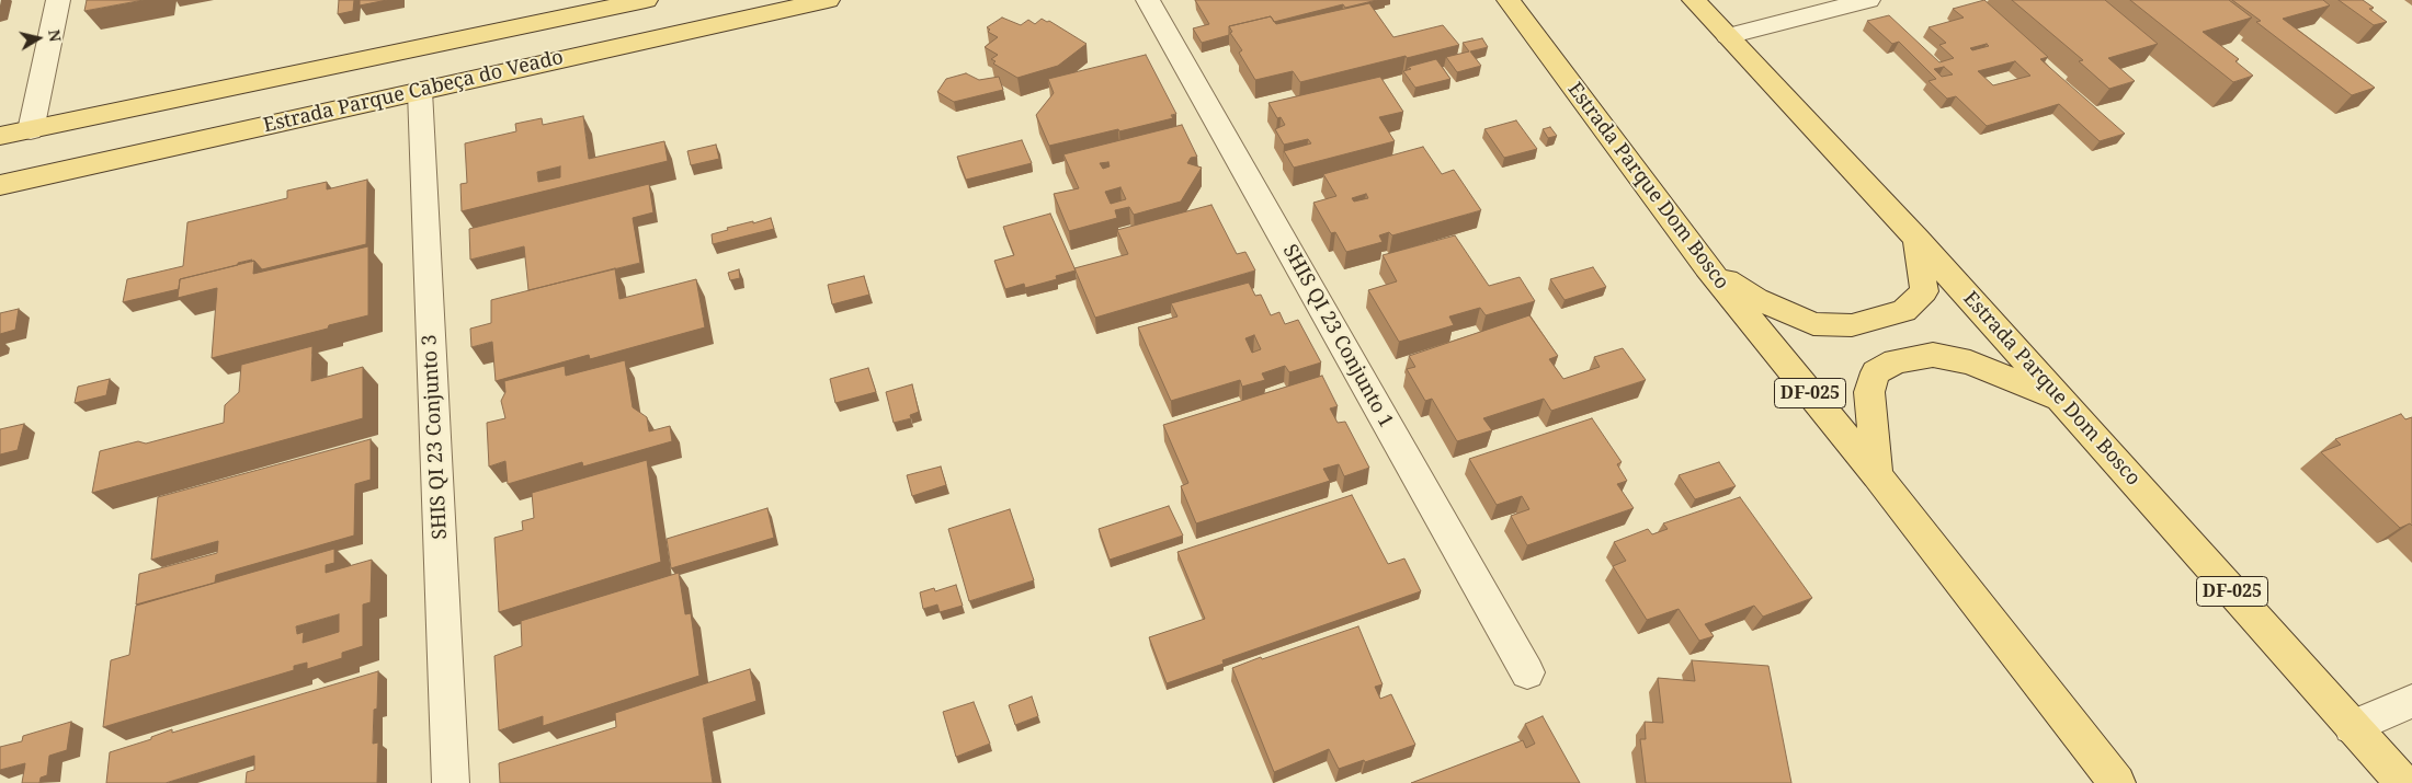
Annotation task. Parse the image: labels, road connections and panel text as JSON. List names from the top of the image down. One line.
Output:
{"streets":{"main road":["Estrada Parque Cabeça do Veado","Estrada Parque Dom Bosco","DF-025"],"street":["SHIS QI 23 Conjunto 1","SHIS QI 23 Conjunto 3"]},"crossings":[["Estrada Parque Cabeça do Veado","SHIS QI 23 Conjunto 3"]],"north":"right"}
